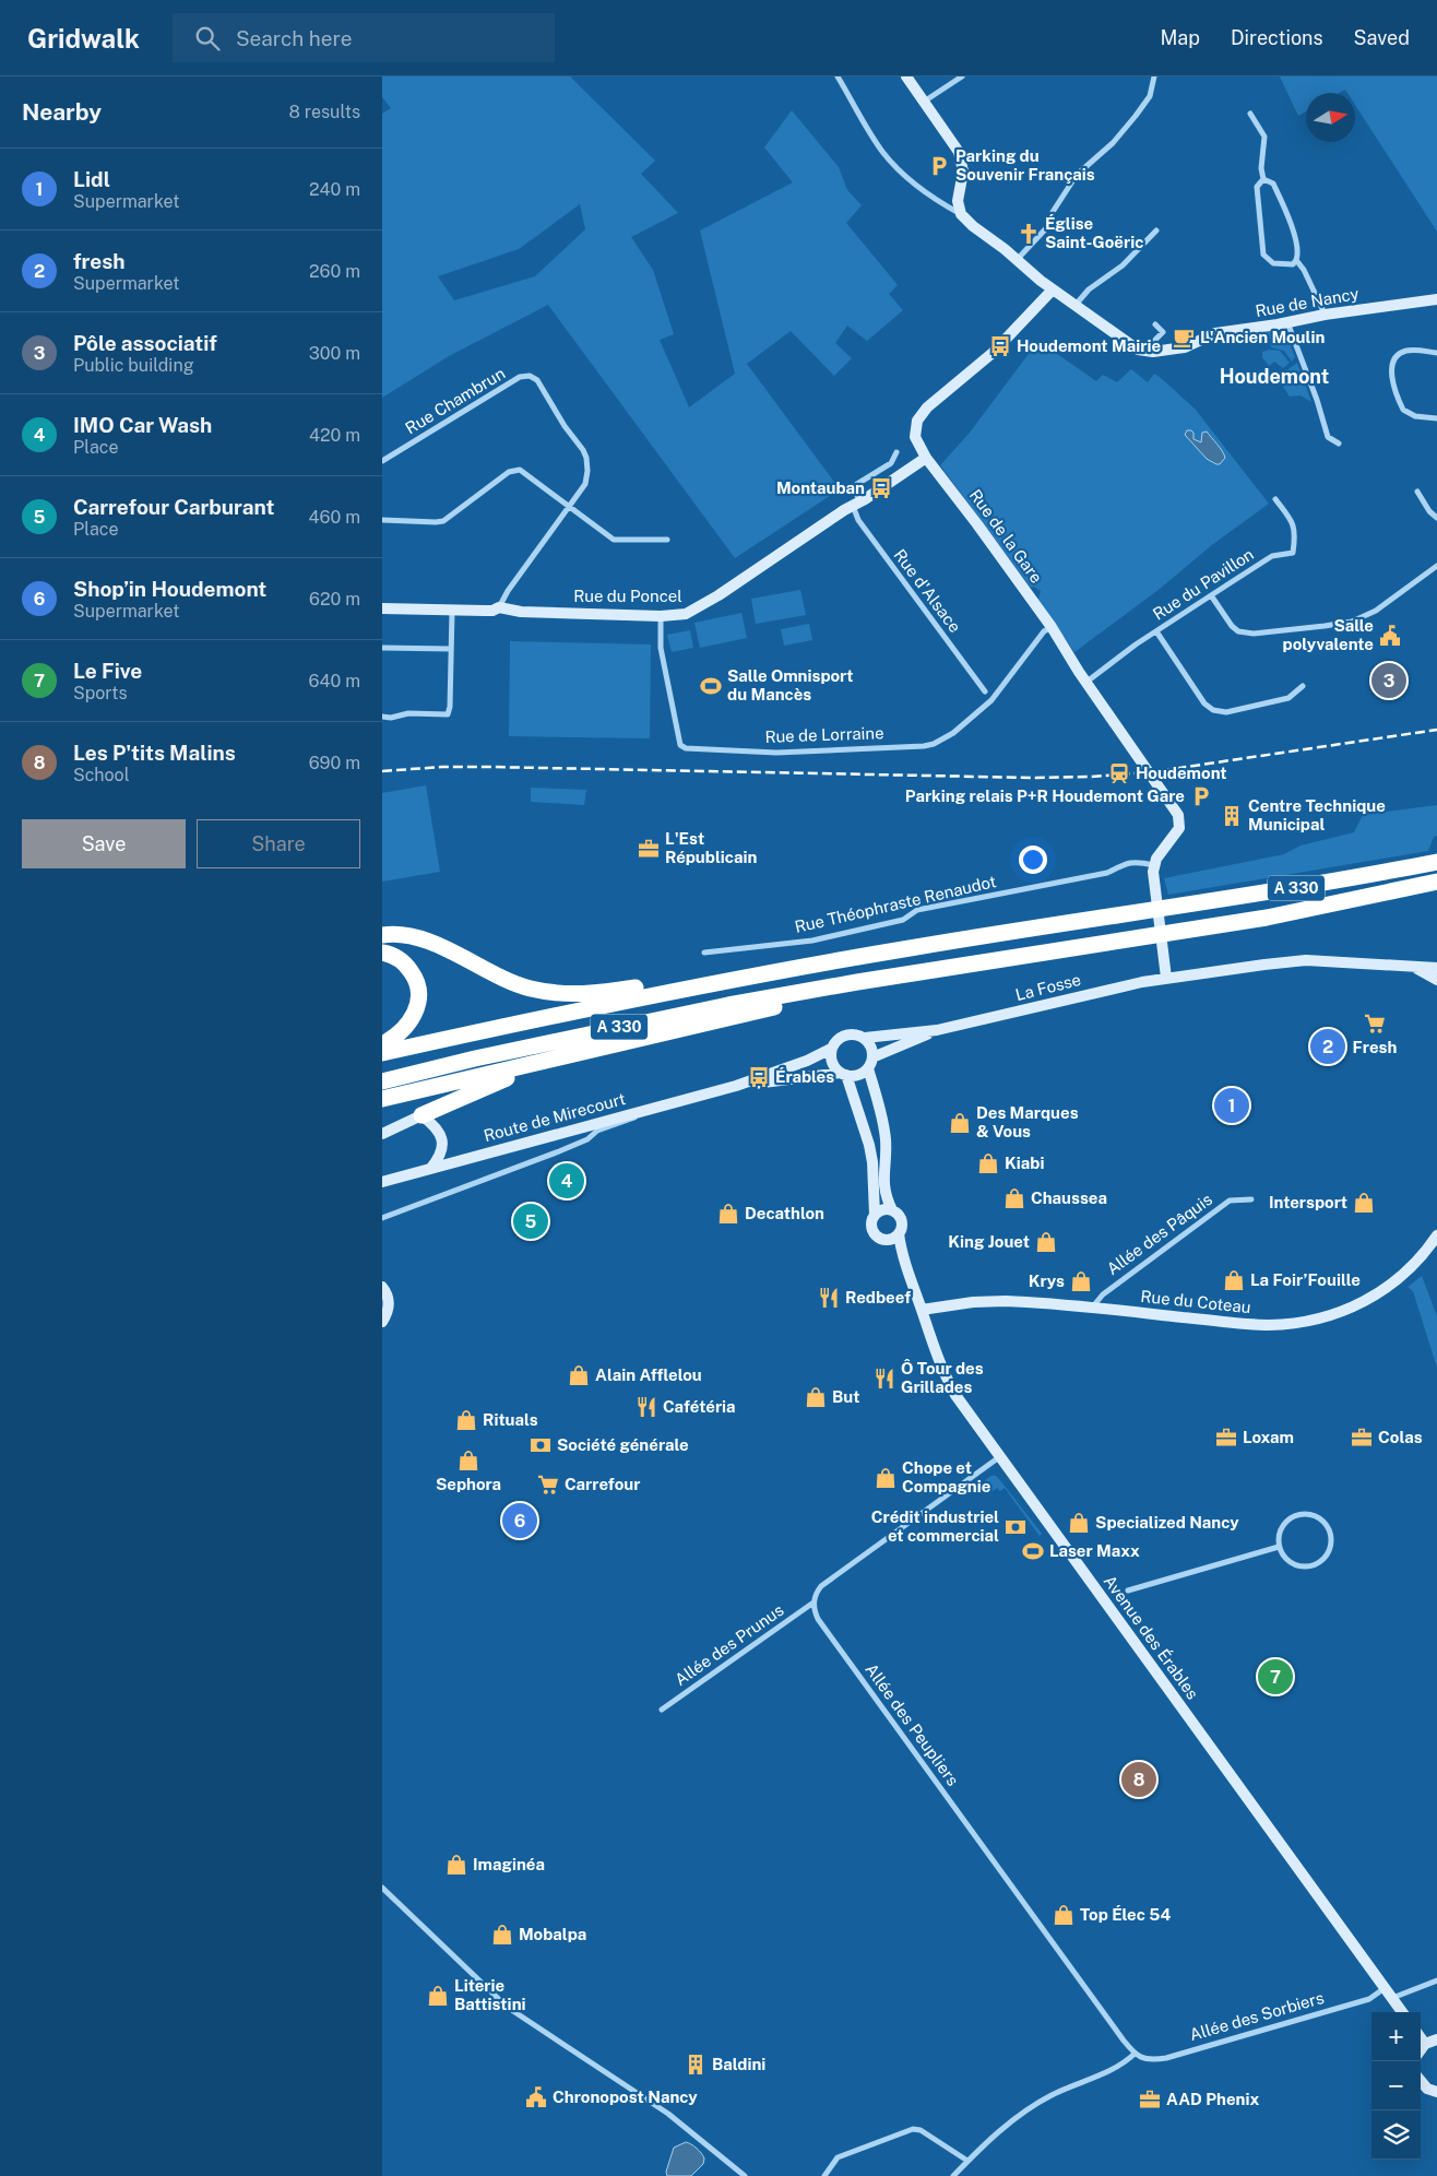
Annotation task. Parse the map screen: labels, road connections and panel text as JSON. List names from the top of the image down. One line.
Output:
{"streets":{"highway":["A 330"],"street":["Rue de Nancy","Rue Chambrun","Rue de la Gare","Rue du Pavillon","Rue d'Alsace","Rue du Poncel","Rue de Lorraine","Rue Théophraste Renaudot","La Fosse","Route de Mirecourt","Allée des Pâquis","Rue du Coteau","Avenue des Érables","Allée des Prunus","Allée des Peupliers","Allée des Sorbiers"]},"crossings":[["Rue Chambrun","Rue du Poncel"],["Rue de la Gare","Rue du Pavillon"],["Rue de la Gare","Rue du Poncel"],["Rue de la Gare","Rue de Lorraine"],["Rue de la Gare","Rue Théophraste Renaudot"],["Rue d'Alsace","Rue du Poncel"],["Rue du Poncel","Rue de Lorraine"],["La Fosse","Route de Mirecourt"],["Allée des Pâquis","Rue du Coteau"],["Rue du Coteau","Avenue des Érables"],["Avenue des Érables","Allée des Sorbiers"],["Allée des Prunus","Allée des Peupliers"],["Allée des Peupliers","Allée des Sorbiers"]],"districts":["Houdemont"],"places":{"parking":["Parking du Souvenir Français","Parking relais P+R Houdemont Gare"],"church":["Église Saint-Goëric"],"cafe":["L'Ancien Moulin"],"bus stop":["Houdemont Mairie","Montauban","Érables"],"public building":["Salle polyvalente","Chronopost Nancy"],"sports":["Salle Omnisport du Mancès","Laser Maxx"],"station":["Houdemont"],"building":["Centre Technique Municipal","Baldini"],"office":["L'Est Républicain","Loxam","Colas","AAD Phenix"],"supermarket":["Fresh","Carrefour"],"shop":["Des Marques & Vous","Kiabi","Chaussea","Intersport","Decathlon","King Jouet","La Foir’Fouille","Krys","Alain Afflelou","But","Rituals","Sephora","Chope et Compagnie","Specialized Nancy","Imaginéa","Top Élec 54","Mobalpa","Literie Battistini"],"restaurant":["Redbeef","Ô Tour des Grillades","Cafétéria"],"bank":["Société générale","Crédit industriel et commercial"]},"north":"right","page":{"header":"Gridwalk","search":"Search here","nav":["Map","Directions","Saved"],"heading":["Nearby","8 results"],"list":[{"mark":"1","name":"Lidl","note":"Supermarket","value":"240 m"},{"mark":"2","name":"fresh","note":"Supermarket","value":"260 m"},{"mark":"3","name":"Pôle associatif","note":"Public building","value":"300 m"},{"mark":"4","name":"IMO Car Wash","note":"Place","value":"420 m"},{"mark":"5","name":"Carrefour Carburant","note":"Place","value":"460 m"},{"mark":"6","name":"Shop’in Houdemont","note":"Supermarket","value":"620 m"},{"mark":"7","name":"Le Five","note":"Sports","value":"640 m"},{"mark":"8","name":"Les P'tits Malins","note":"School","value":"690 m"}],"pins":["3","2","1","4","5","6","7","8"],"buttons":["Save","Share"],"map_buttons":["+","−"]}}
